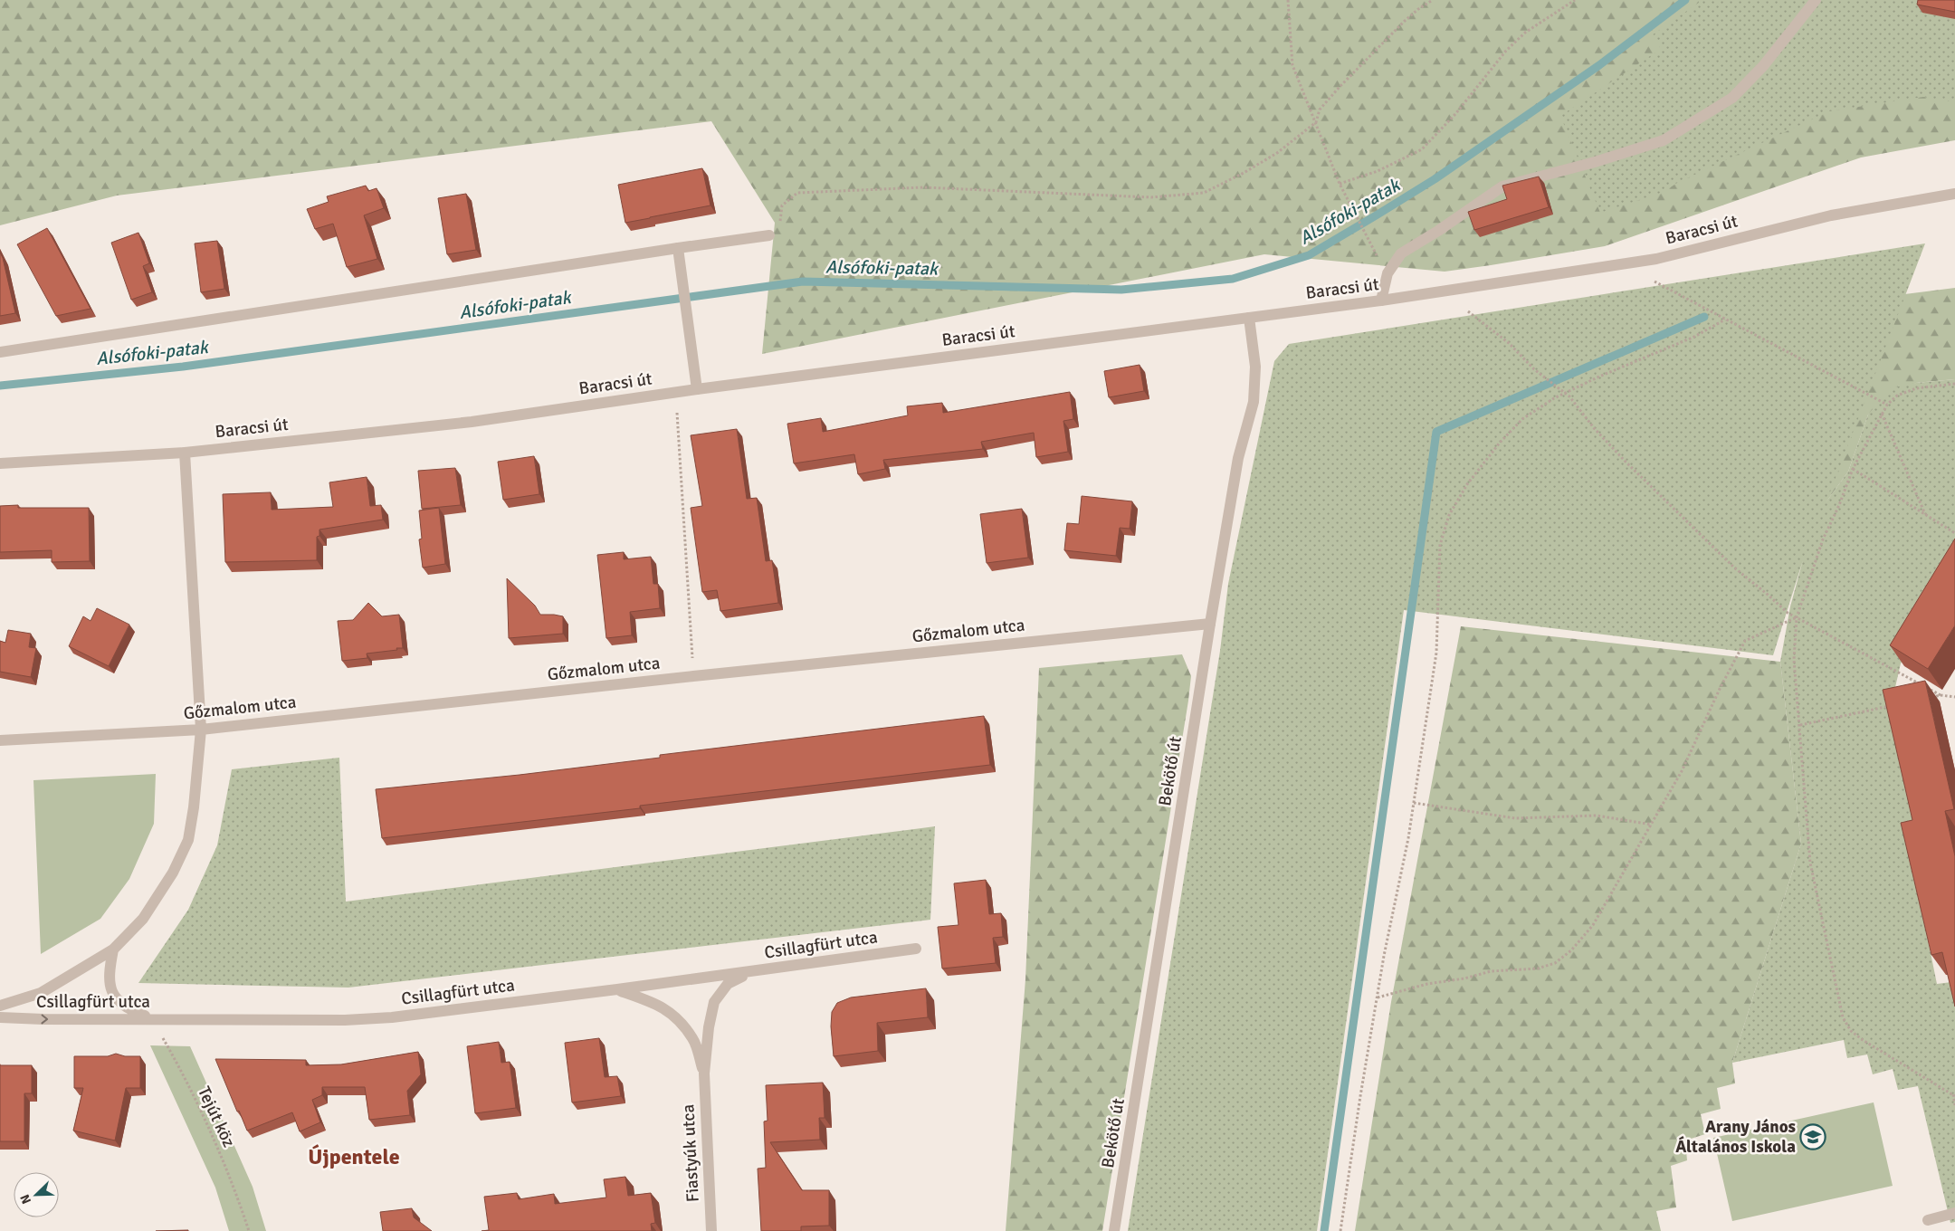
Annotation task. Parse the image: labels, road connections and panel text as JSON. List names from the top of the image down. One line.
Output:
{"streets":{"street":["Baracsi út","Gőzmalom utca","Bekötő út","Csillagfürt utca","Fiastyúk utca"],"path":["Tejút köz"]},"crossings":[["Baracsi út","Bekötő út"],["Gőzmalom utca","Bekötő út"],["Csillagfürt utca","Tejút köz"],["Csillagfürt utca","Fiastyúk utca"]],"districts":["Újpentele"],"water":["Alsófoki-patak"],"places":{"school or university":["Arany János Általános Iskola"]},"north":"bottom left"}
